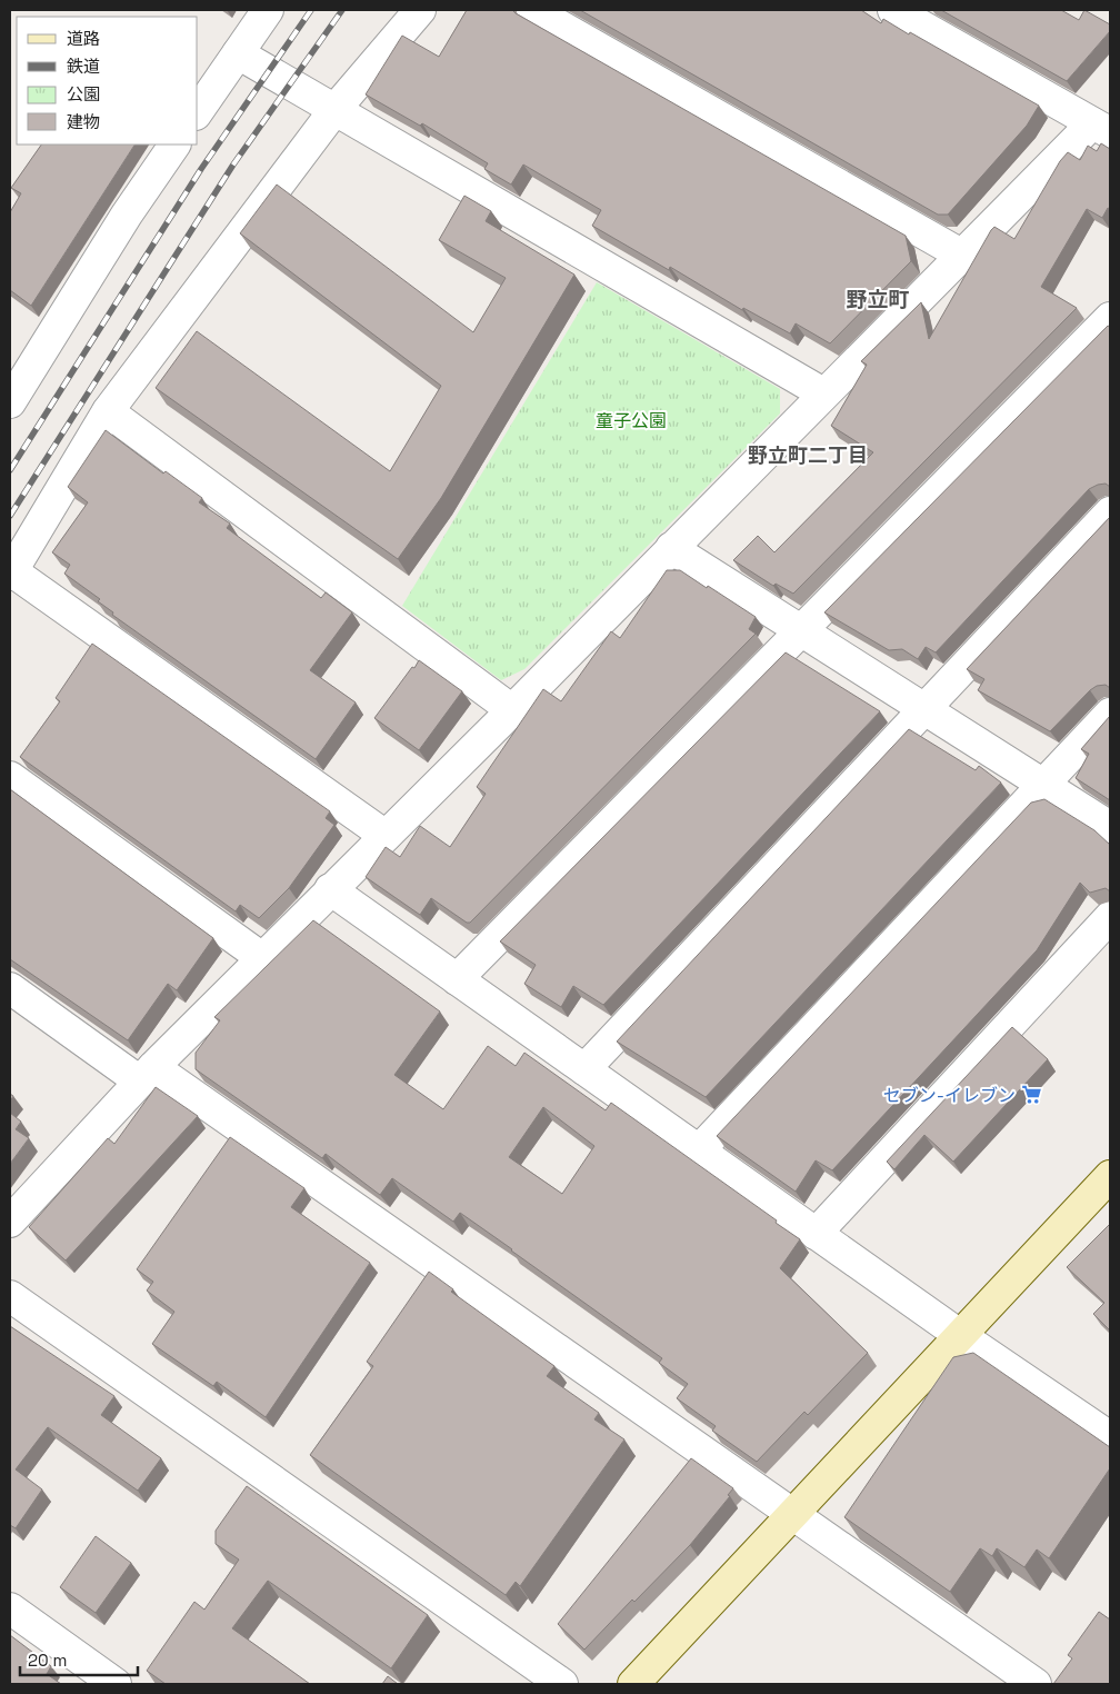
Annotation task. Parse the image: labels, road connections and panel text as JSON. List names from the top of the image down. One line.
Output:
{"districts":["野立町","野立町二丁目"],"parks":["童子公園"],"places":{"supermarket":["セブン-イレブン"]},"legend":["道路","鉄道","公園","建物"],"scale_bar":"20 m"}
